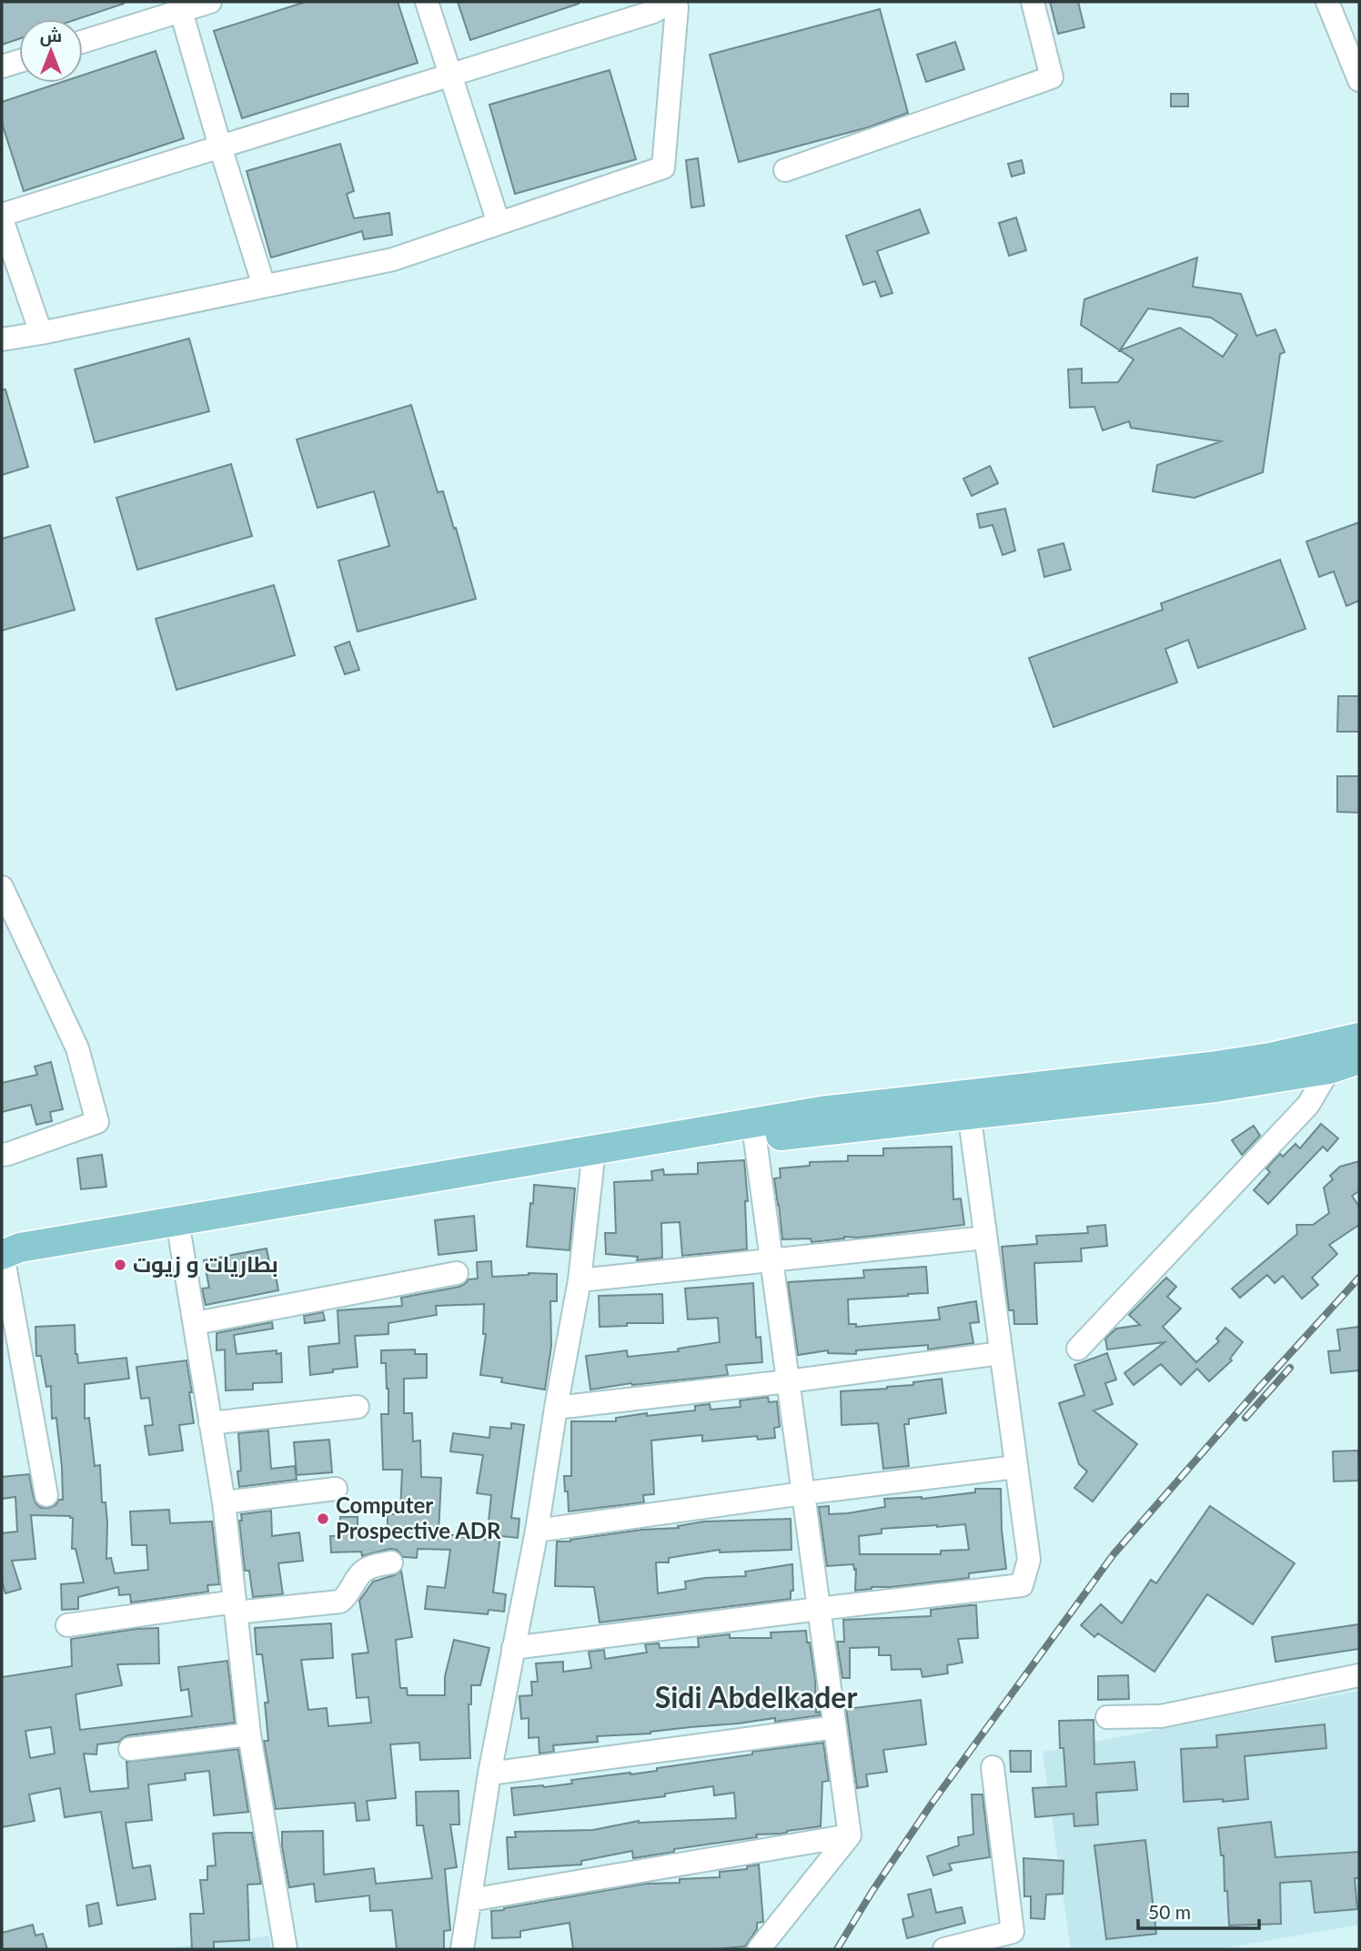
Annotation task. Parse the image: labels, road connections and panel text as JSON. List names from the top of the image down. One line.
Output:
{"districts":["Sidi Abdelkader"],"places":["بطاريات و زيوت","Computer Prospective ADR"],"scale_bar":"50 m","north":"top"}
